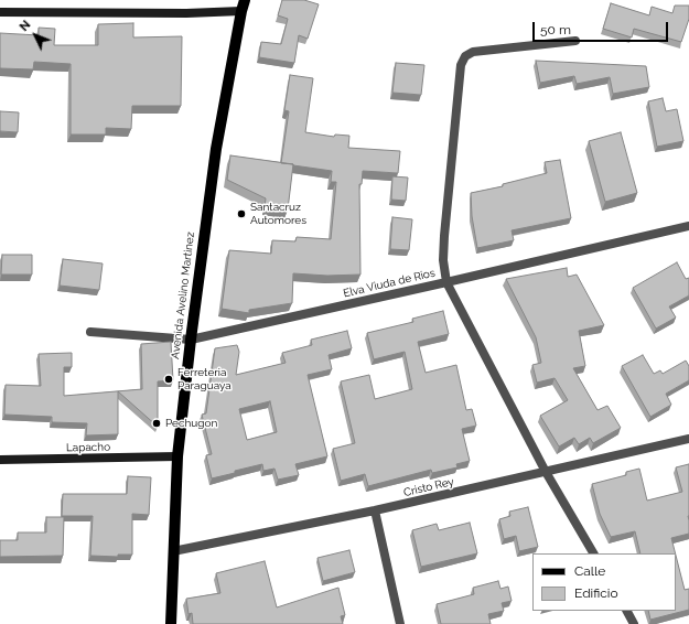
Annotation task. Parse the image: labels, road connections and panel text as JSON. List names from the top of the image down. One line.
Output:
{"streets":{"main road":["Avenida Avelino Martinez","Lapacho"],"street":["Elva Viuda de Rios","Cristo Rey"]},"crossings":[["Elva Viuda de Rios","Avenida Avelino Martinez"],["Avenida Avelino Martinez","Lapacho"],["Avenida Avelino Martinez","Cristo Rey"]],"places":["Santacruz Automores","Ferreteria Paraguaya","Pechugon"],"legend":["Calle","Edificio"],"scale_bar":"50 m","north":"top left"}
